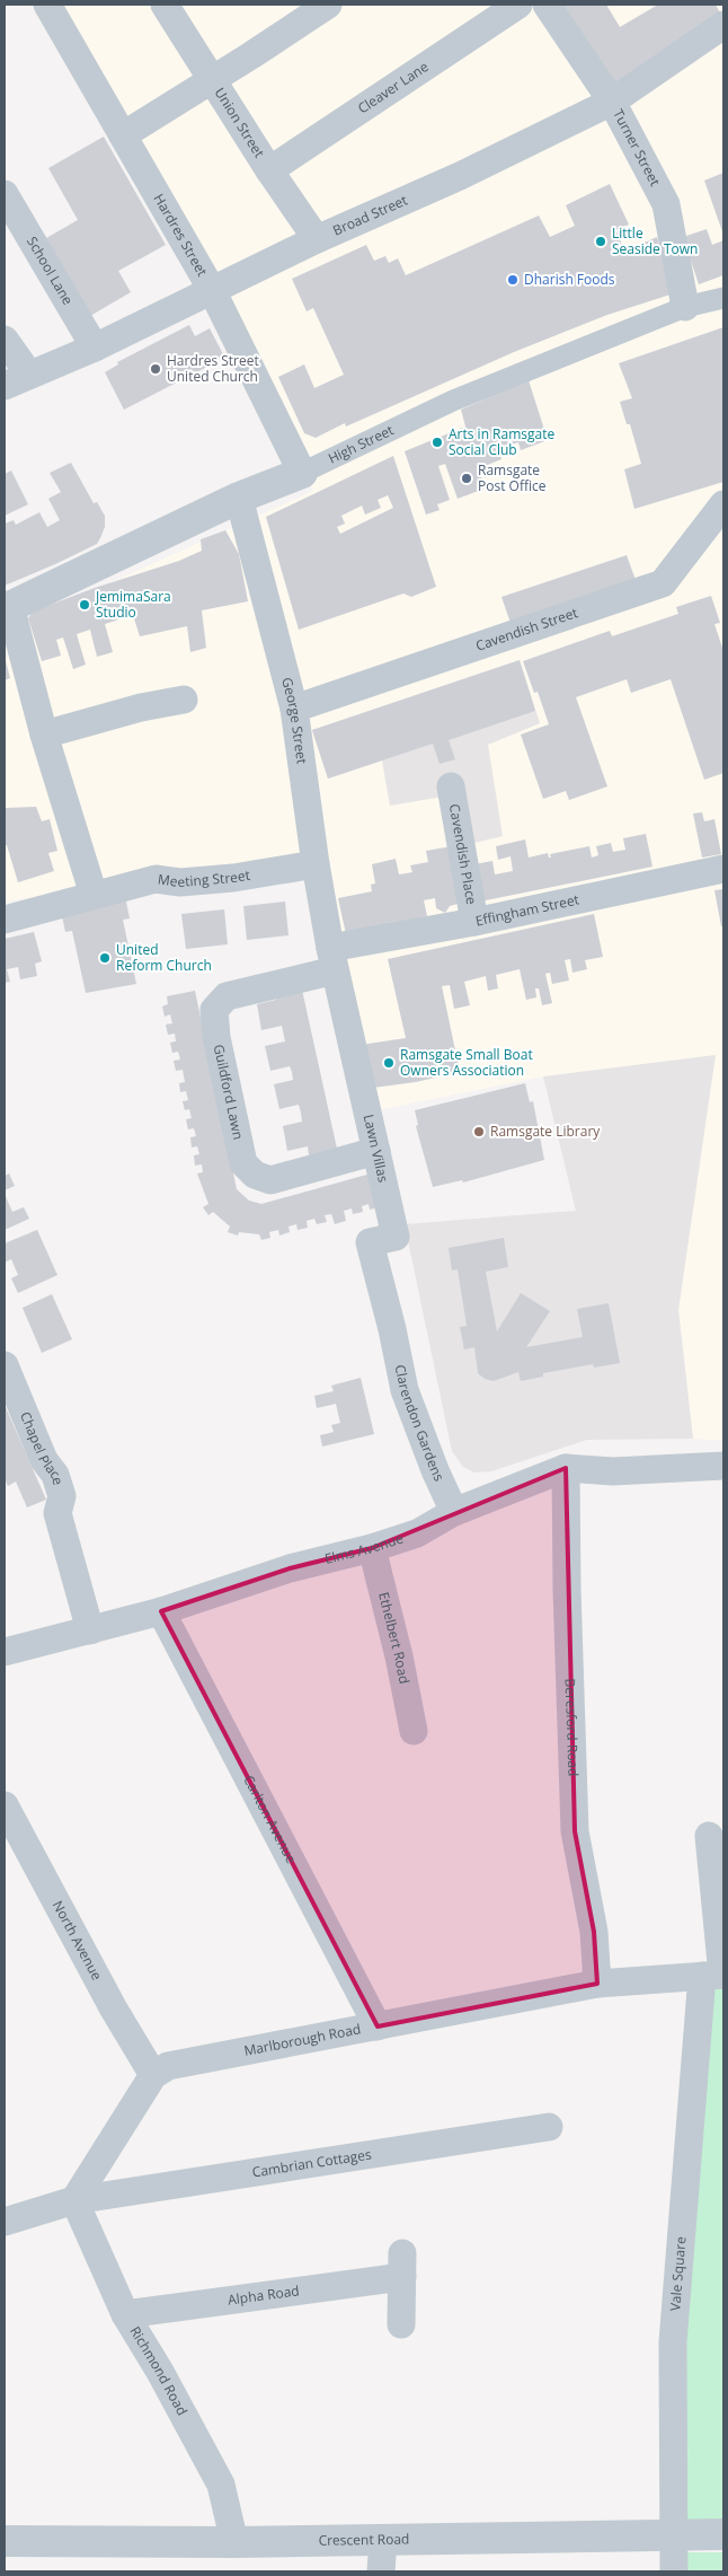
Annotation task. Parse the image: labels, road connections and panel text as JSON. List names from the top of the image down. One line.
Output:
{"streets":{"street":["Cleaver Lane","Union Street","Turner Street","Broad Street","Hardres Street","School Lane","High Street","Cavendish Street","George Street","Cavendish Place","Meeting Street","Effingham Street","Guildford Lawn","Lawn Villas","Clarendon Gardens","Chapel Place","Elms Avenue","Ethelbert Road","Beresford Road","Carlton Avenue","North Avenue","Marlborough Road","Cambrian Cottages","Vale Square","Alpha Road","Richmond Road","Crescent Road"]},"crossings":[["Cleaver Lane","Union Street"],["Union Street","Broad Street"],["Turner Street","Broad Street"],["Turner Street","High Street"],["Broad Street","Hardres Street"],["Broad Street","School Lane"],["Hardres Street","High Street"],["High Street","George Street"],["Cavendish Street","George Street"],["George Street","Meeting Street"],["George Street","Effingham Street"],["George Street","Guildford Lawn"],["George Street","Lawn Villas"],["Cavendish Place","Effingham Street"],["Effingham Street","Guildford Lawn"],["Effingham Street","Lawn Villas"],["Guildford Lawn","Lawn Villas"],["Lawn Villas","Clarendon Gardens"],["Clarendon Gardens","Elms Avenue"],["Chapel Place","Elms Avenue"],["Elms Avenue","Ethelbert Road"],["Elms Avenue","Beresford Road"],["Elms Avenue","Carlton Avenue"],["Beresford Road","Marlborough Road"],["Carlton Avenue","Marlborough Road"],["North Avenue","Marlborough Road"],["Cambrian Cottages","Richmond Road"],["Vale Square","Crescent Road"],["Alpha Road","Richmond Road"],["Richmond Road","Crescent Road"]],"places":["Little Seaside Town","Dharish Foods","Hardres Street United Church","Arts in Ramsgate Social Club","Ramsgate Post Office","JemimaSara Studio","United Reform Church","Ramsgate Small Boat Owners Association","Ramsgate Library"]}
